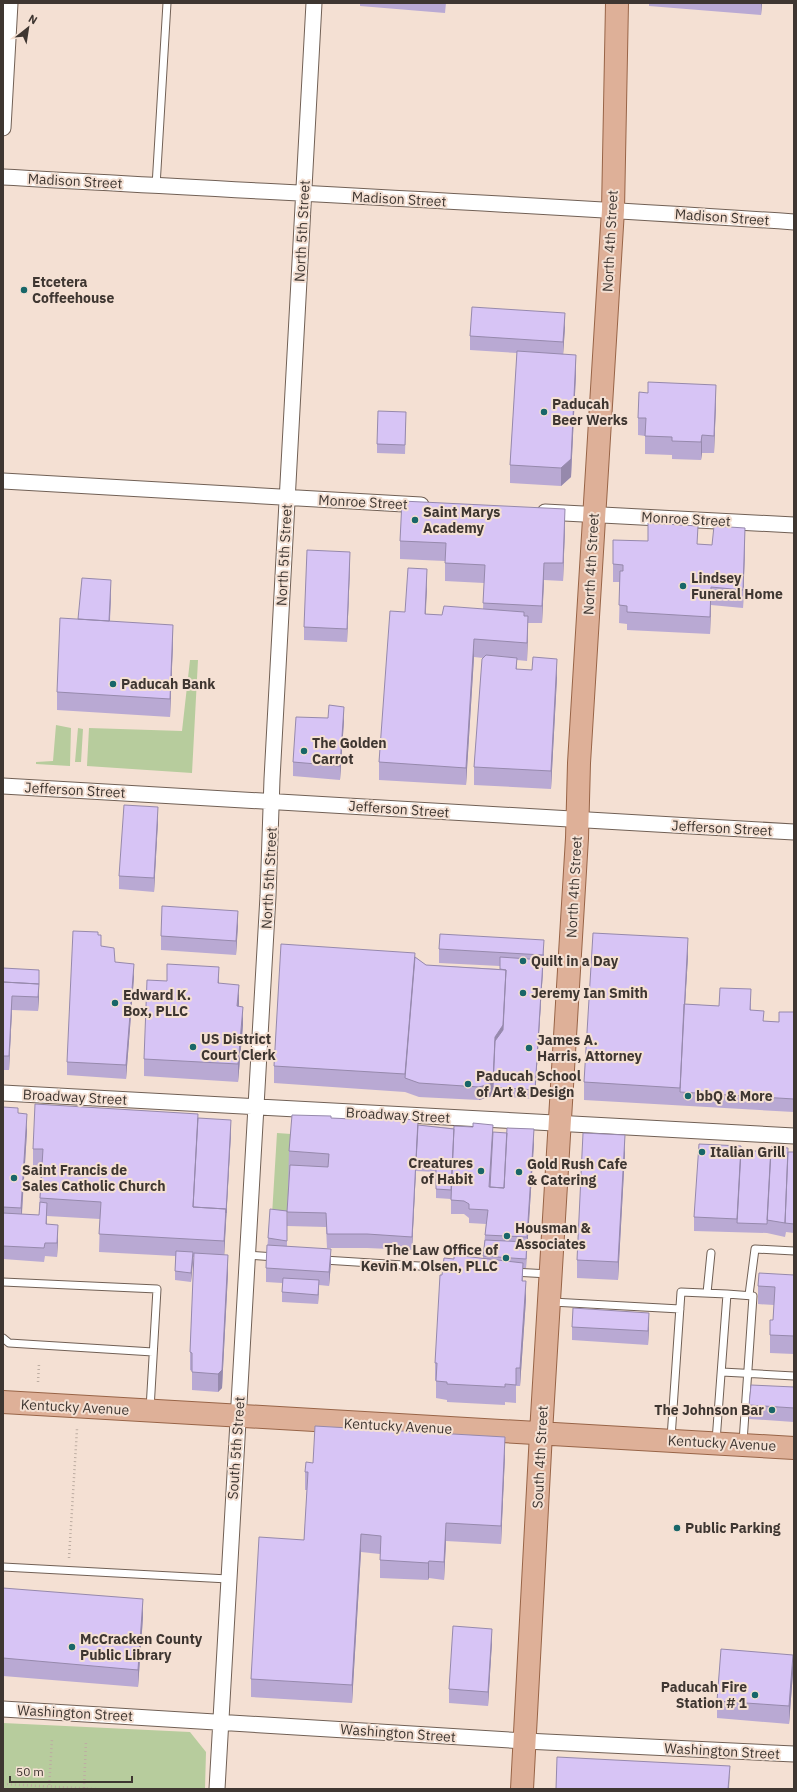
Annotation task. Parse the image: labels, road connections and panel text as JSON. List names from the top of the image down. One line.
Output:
{"streets":{"main road":["North 4th Street","Kentucky Avenue","South 4th Street"],"street":["Madison Street","North 5th Street","Monroe Street","Jefferson Street","Broadway Street","South 5th Street","Washington Street"]},"crossings":[["Madison Street","North 5th Street"],["Madison Street","North 4th Street"],["North 5th Street","Monroe Street"],["North 5th Street","Jefferson Street"],["North 5th Street","Broadway Street"],["North 5th Street","South 5th Street"],["North 4th Street","Monroe Street"],["North 4th Street","Jefferson Street"],["North 4th Street","Broadway Street"],["North 4th Street","South 4th Street"],["Broadway Street","South 5th Street"],["Broadway Street","South 4th Street"],["Kentucky Avenue","South 5th Street"],["Kentucky Avenue","South 4th Street"],["South 5th Street","Washington Street"],["South 4th Street","Washington Street"]],"places":["Etcetera Coffeehouse","Paducah Beer Werks","Saint Marys Academy","Lindsey Funeral Home","Paducah Bank","The Golden Carrot","Quilt in a Day","Jeremy Ian Smith","Edward K. Box, PLLC","US District Court Clerk","James A. Harris, Attorney","Paducah School of Art & Design","bbQ & More","Italian Grill","Creatures of Habit","Gold Rush Cafe & Catering","Saint Francis de Sales Catholic Church","Housman & Associates","The Law Office of Kevin M. Olsen, PLLC","The Johnson Bar","Public Parking","McCracken County Public Library","Paducah Fire Station # 1"],"scale_bar":"50 m","north":"top right"}
